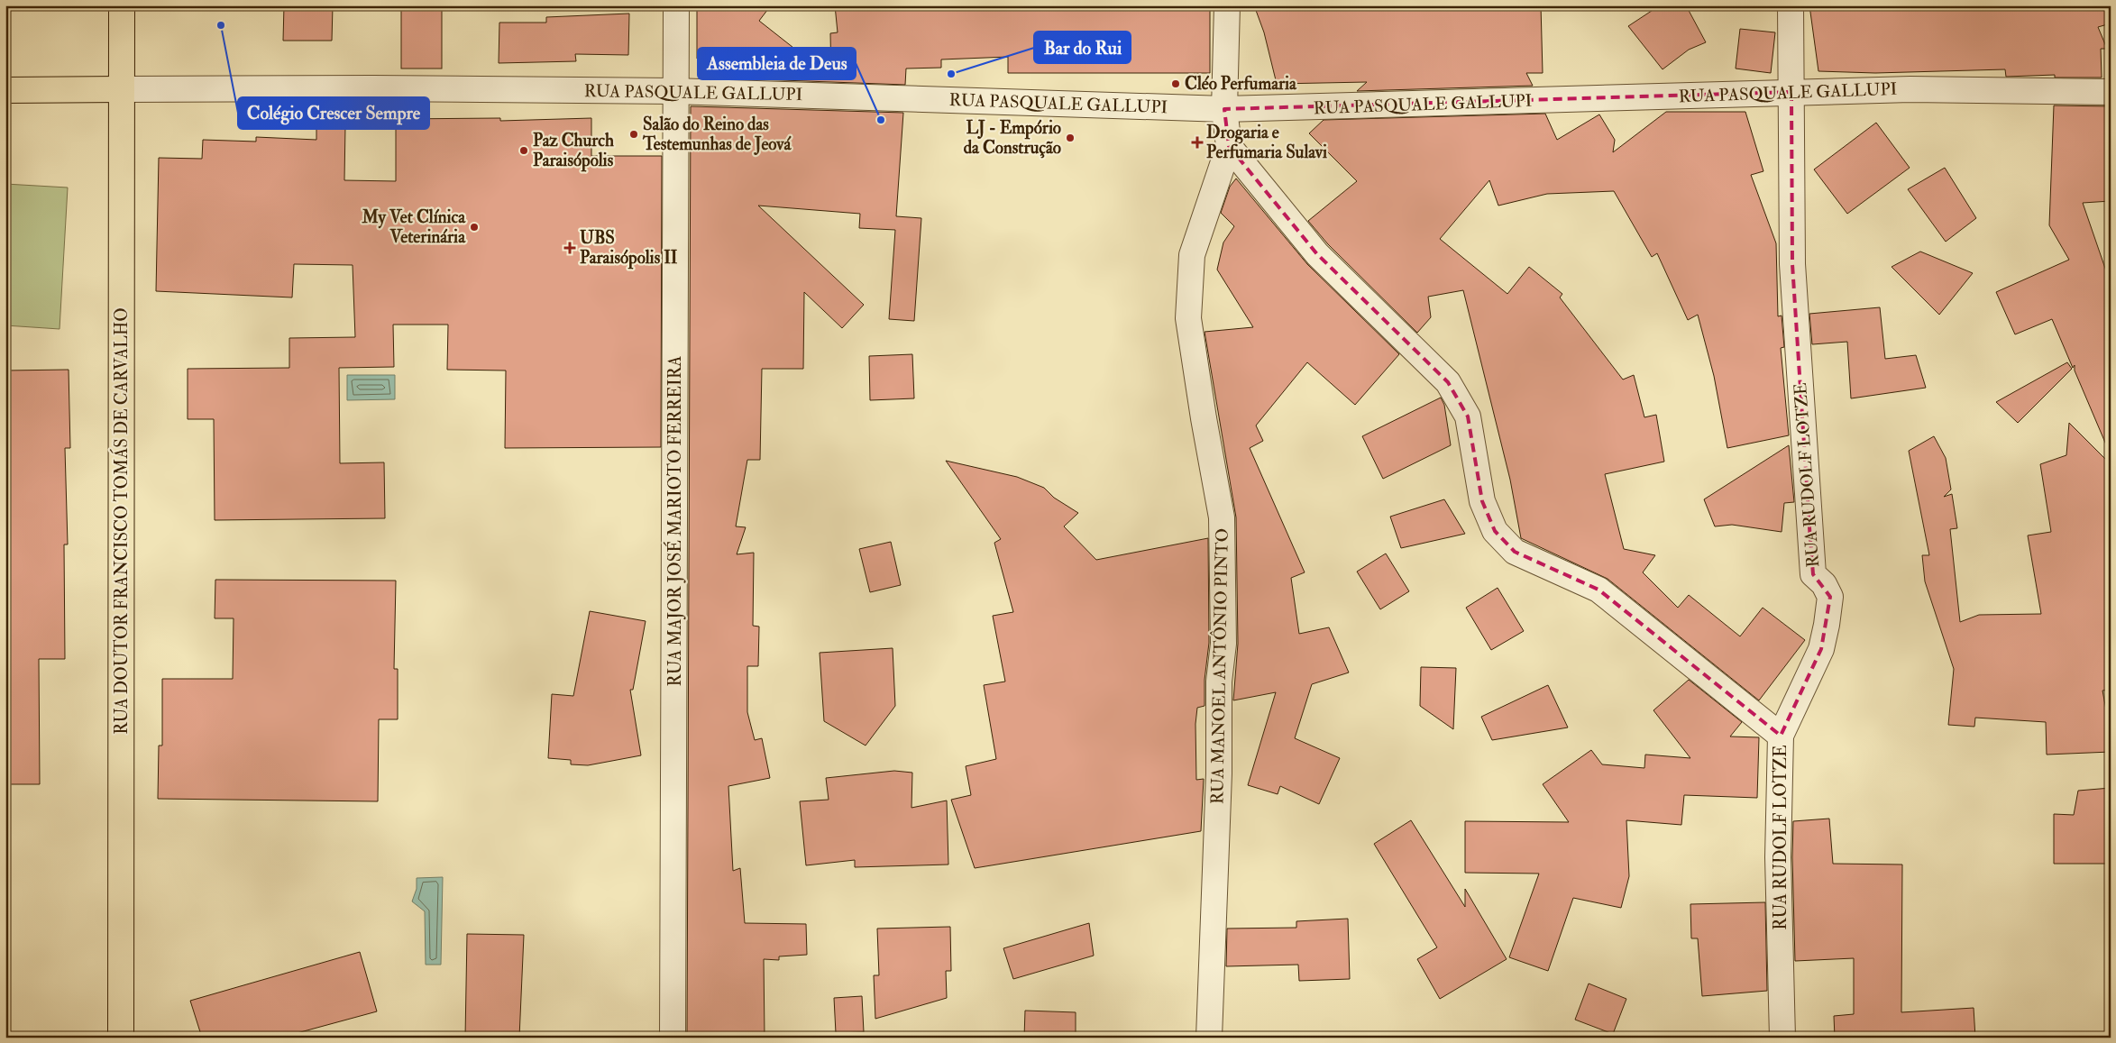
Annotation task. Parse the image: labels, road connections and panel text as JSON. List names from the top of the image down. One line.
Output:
{"streets":{"main road":["RUA PASQUALE GALLUPI","RUA DOUTOR FRANCISCO TOMÁS DE CARVALHO"],"street":["RUA RUDOLF LOTZE","RUA MAJOR JOSÉ MARIOTO FERREIRA","RUA MANOEL ANTÔNIO PINTO"]},"crossings":[["RUA PASQUALE GALLUPI","RUA RUDOLF LOTZE"],["RUA PASQUALE GALLUPI","RUA DOUTOR FRANCISCO TOMÁS DE CARVALHO"],["RUA PASQUALE GALLUPI","RUA MAJOR JOSÉ MARIOTO FERREIRA"],["RUA PASQUALE GALLUPI","RUA MANOEL ANTÔNIO PINTO"]],"places":{"other":["Colégio Crescer Sempre","Bar do Rui","Cléo Perfumaria","Assembleia de Deus","Salão do Reino das Testemunhas de Jeová","LJ - Empório da Construção","Paz Church Paraisópolis","My Vet Clínica Veterinária"],"health":["Drogaria e Perfumaria Sulavi","UBS Paraisópolis II"]}}
